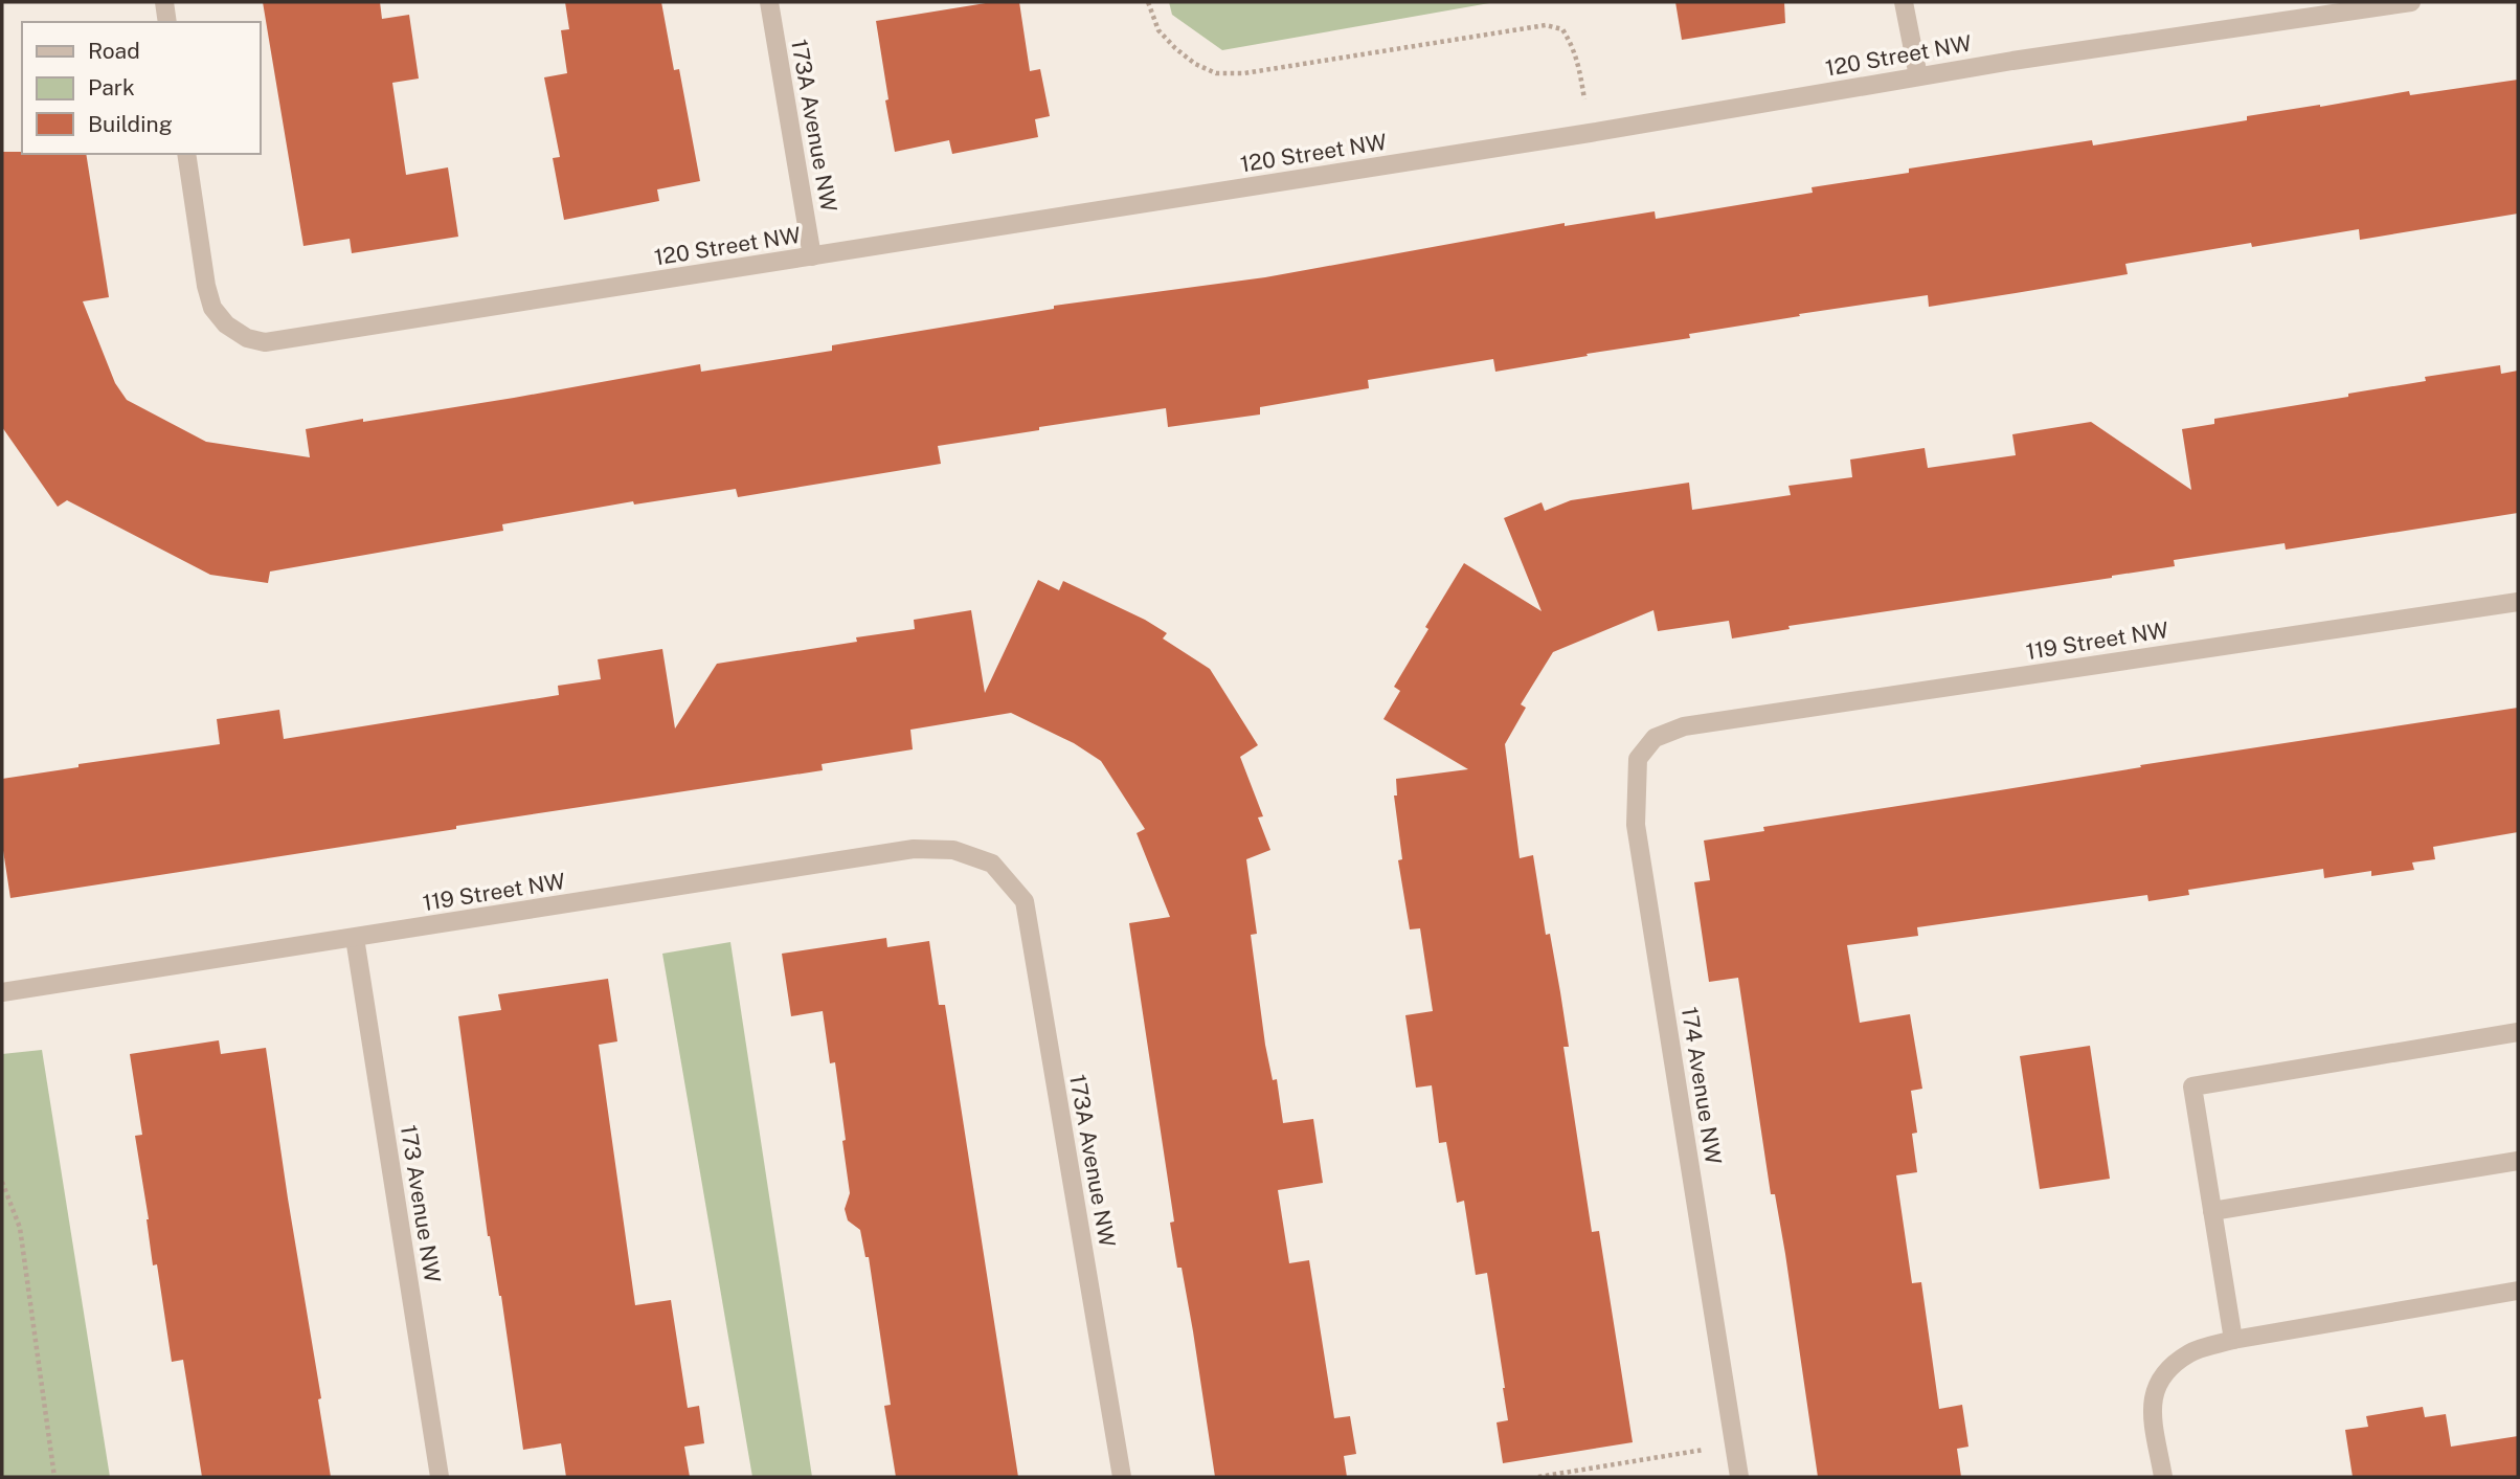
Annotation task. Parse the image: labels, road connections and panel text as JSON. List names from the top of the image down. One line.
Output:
{"streets":{"street":["120 Street NW","173A Avenue NW","119 Street NW","174 Avenue NW","173 Avenue NW"]},"crossings":[["120 Street NW","173A Avenue NW"],["173A Avenue NW","119 Street NW"],["119 Street NW","174 Avenue NW"],["119 Street NW","173 Avenue NW"]],"legend":["Road","Park","Building"]}
